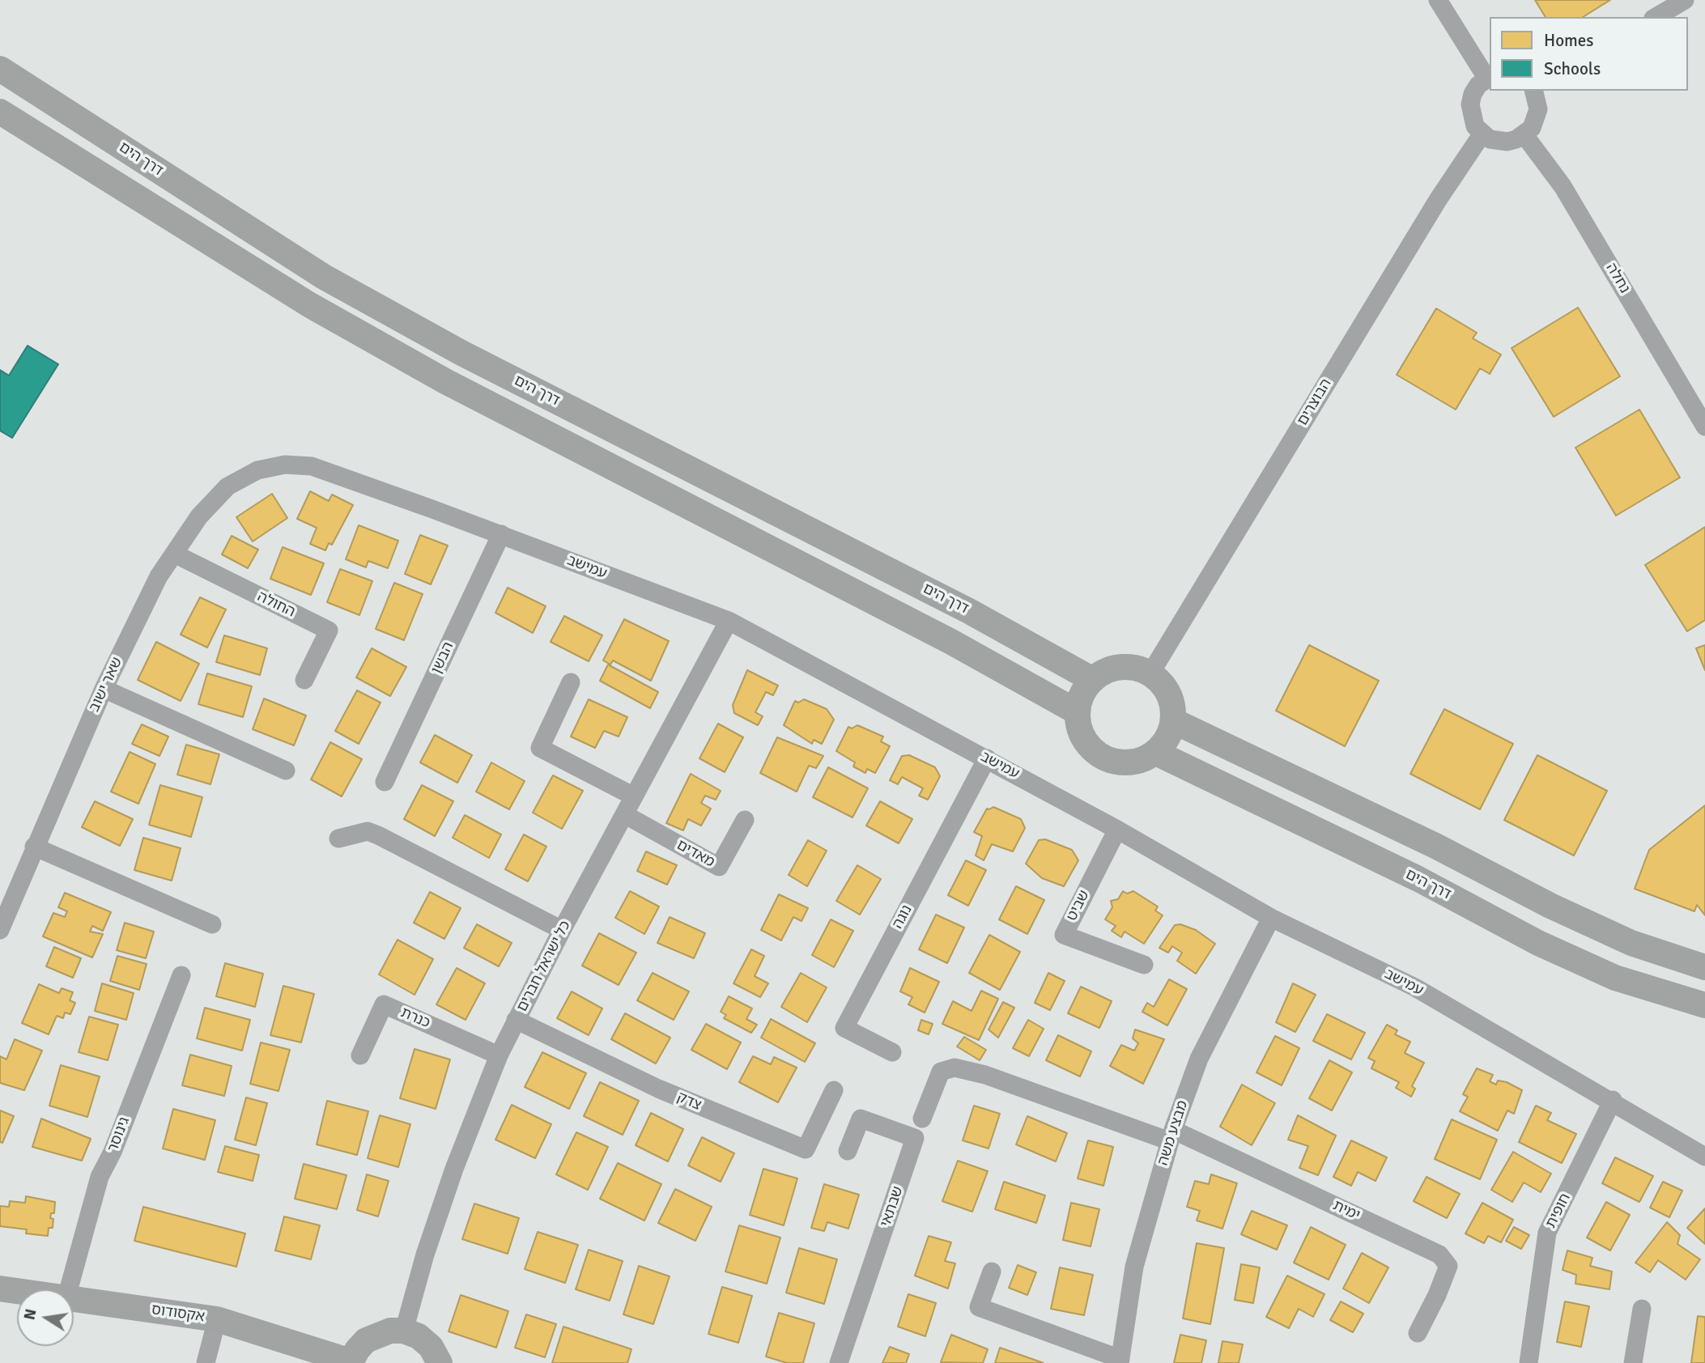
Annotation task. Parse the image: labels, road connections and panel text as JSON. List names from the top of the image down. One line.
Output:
{"streets":{"street":["דרך הים","נחלה","הבוצרים","עמישב","החולה","הבשן","שאר ישוב","מאדים","שביט","נוגה","כל ישראל חברים","כנרת","צדק","מבצע משה","גינוסר","שבתאי","ימית","חופית","אקסודוס"]},"crossings":[["דרך הים","הבוצרים"],["עמישב","הבשן"],["עמישב","שאר ישוב"],["עמישב","שביט"],["עמישב","נוגה"],["עמישב","כל ישראל חברים"],["עמישב","מבצע משה"],["עמישב","חופית"],["החולה","שאר ישוב"],["מאדים","כל ישראל חברים"],["כל ישראל חברים","כנרת"],["כל ישראל חברים","צדק"],["מבצע משה","ימית"]],"legend":["Homes","Schools"],"north":"left"}
